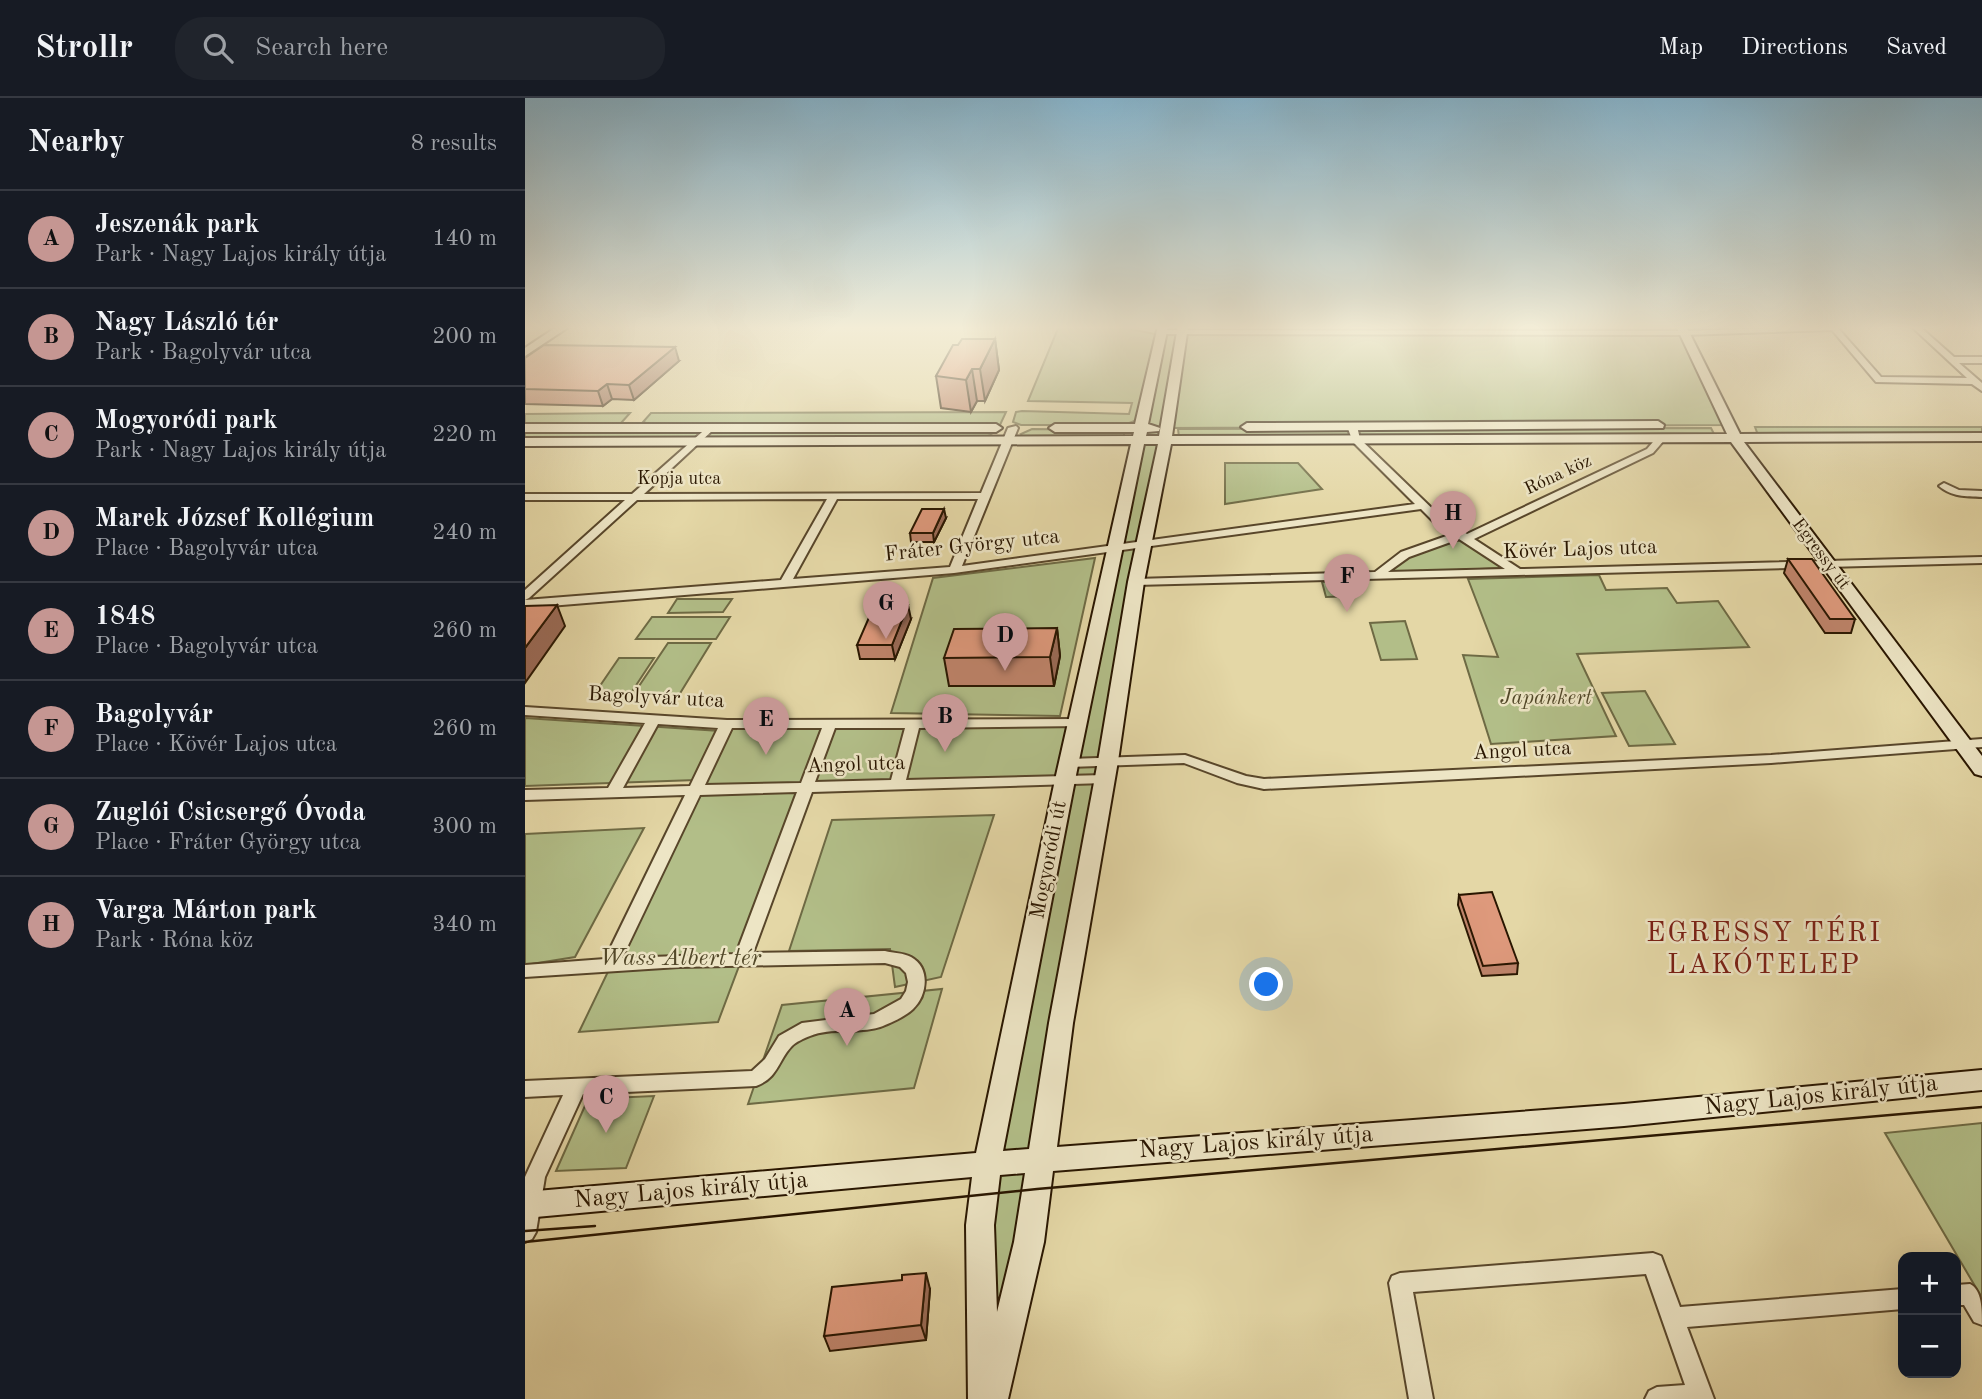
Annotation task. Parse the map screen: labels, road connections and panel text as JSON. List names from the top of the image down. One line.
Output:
{"streets":{"street":["Róna köz","Kopja utca","Fráter György utca","Kövér Lajos utca","Egressy út","Bagolyvár utca","Angol utca","Mogyoródi út","Nagy Lajos király útja"]},"crossings":[["Róna köz","Kövér Lajos utca"],["Fráter György utca","Mogyoródi út"],["Kövér Lajos utca","Egressy út"],["Kövér Lajos utca","Mogyoródi út"],["Egressy út","Angol utca"],["Bagolyvár utca","Mogyoródi út"],["Angol utca","Mogyoródi út"],["Mogyoródi út","Nagy Lajos király útja"]],"districts":["EGRESSY TÉRI LAKÓTELEP"],"parks":["Japánkert","Wass Albert tér"],"page":{"header":"Strollr","search":"Search here","nav":["Map","Directions","Saved"],"heading":["Nearby","8 results"],"list":[{"mark":"A","name":"Jeszenák park","note":"Park · Nagy Lajos király útja","value":"140 m"},{"mark":"B","name":"Nagy László tér","note":"Park · Bagolyvár utca","value":"200 m"},{"mark":"C","name":"Mogyoródi park","note":"Park · Nagy Lajos király útja","value":"220 m"},{"mark":"D","name":"Marek József Kollégium","note":"Place · Bagolyvár utca","value":"240 m"},{"mark":"E","name":"1848","note":"Place · Bagolyvár utca","value":"260 m"},{"mark":"F","name":"Bagolyvár","note":"Place · Kövér Lajos utca","value":"260 m"},{"mark":"G","name":"Zuglói Csicsergő Óvoda","note":"Place · Fráter György utca","value":"300 m"},{"mark":"H","name":"Varga Márton park","note":"Park · Róna köz","value":"340 m"}],"pins":["H","F","G","D","B","E","A","C"],"map_buttons":["+","−"]}}
